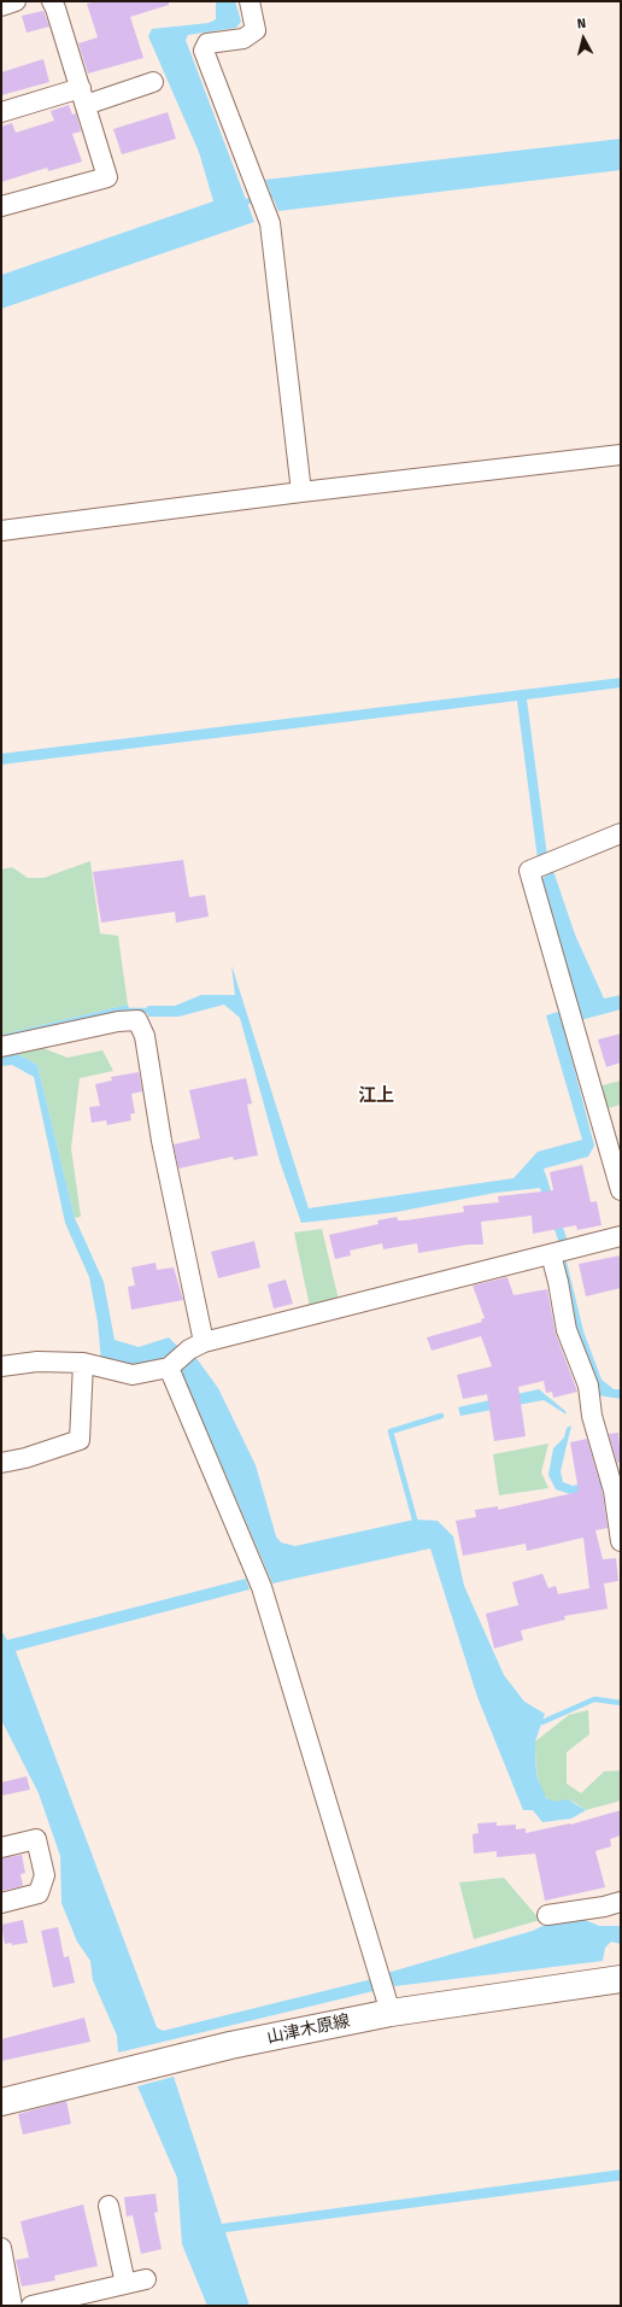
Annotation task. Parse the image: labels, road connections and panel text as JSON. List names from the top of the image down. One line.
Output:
{"streets":{"street":["山津木原線"]},"districts":["江上"],"north":"top"}
